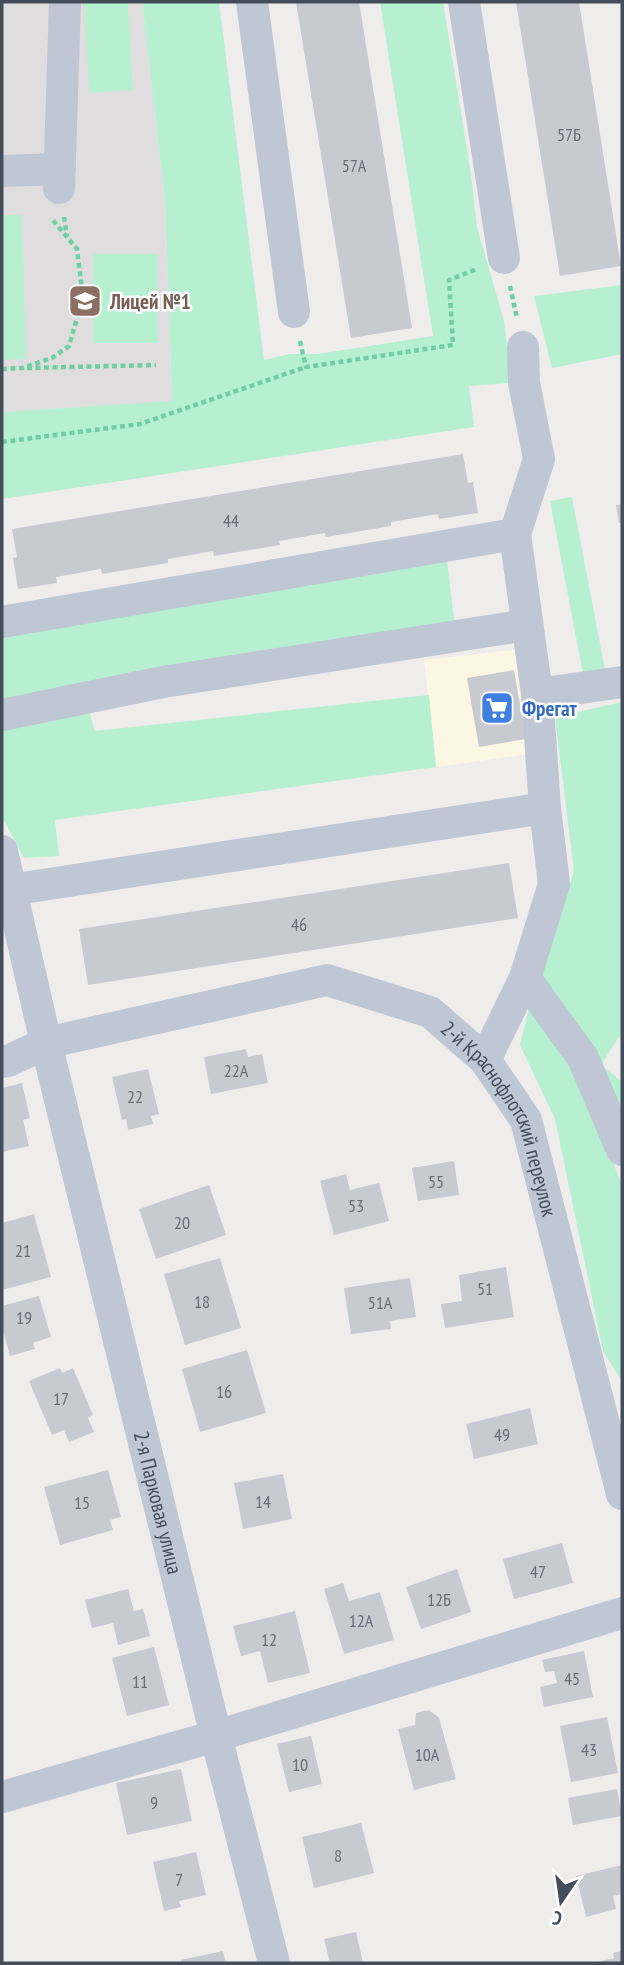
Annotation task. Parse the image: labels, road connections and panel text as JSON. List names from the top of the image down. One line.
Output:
{"streets":{"street":["2-й Краснофлотский переулок","2-я Парковая улица"]},"crossings":[["2-й Краснофлотский переулок","2-я Парковая улица"]],"places":{"school or university":["Лицей №1"],"supermarket":["Фрегат"]},"house_numbers":["57Б","57А","44","46","22А","22","55","53","20","21","51","18","51А","19","16","17","49","14","15","47","12Б","12А","12","45","11","43","10А","10","9","8","7"],"north":"bottom"}
